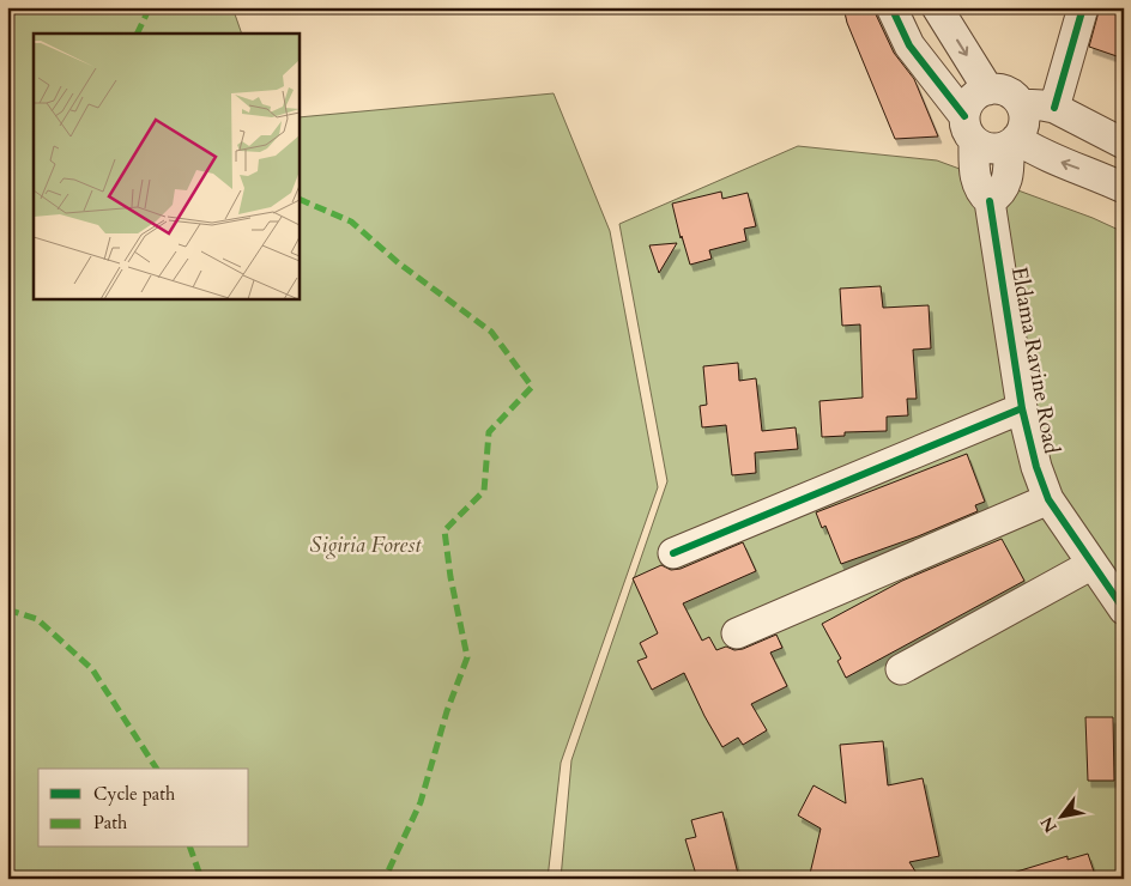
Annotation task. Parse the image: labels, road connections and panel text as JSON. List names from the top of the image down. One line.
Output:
{"streets":{"street":["Eldama Ravine Road"]},"parks":["Sigiria Forest"],"legend":["Cycle path","Path"],"north":"bottom left"}
